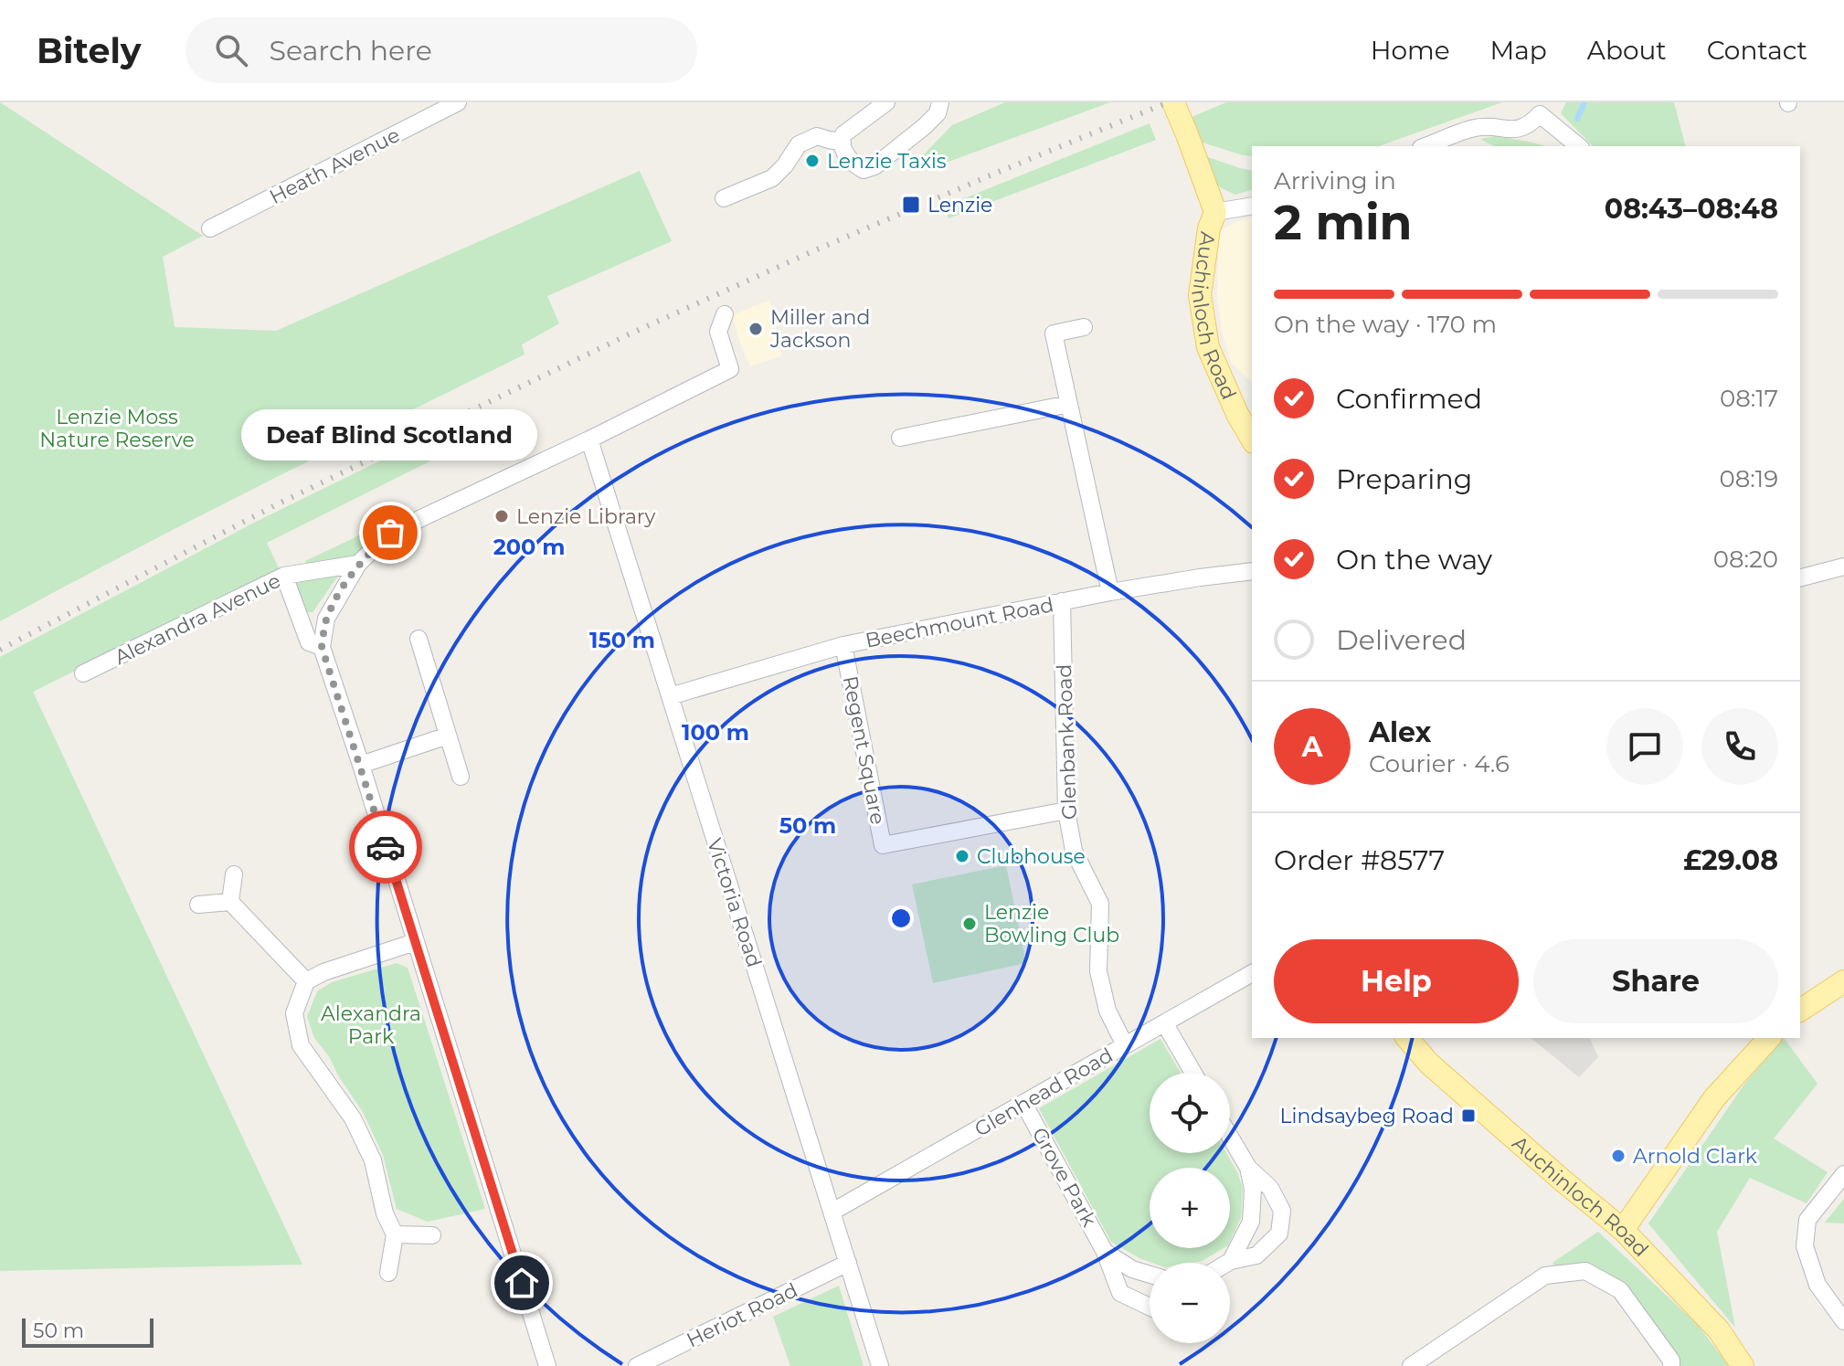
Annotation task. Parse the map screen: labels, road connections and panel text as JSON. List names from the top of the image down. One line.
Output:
{"streets":{"main road":["Auchinloch Road"],"street":["Heath Avenue","Alexandra Avenue","Beechmount Road","Glenbank Road","Regent Square","Victoria Road","Glenhead Road","Grove Park","Heriot Road"]},"crossings":[["Beechmount Road","Glenbank Road"],["Beechmount Road","Regent Square"],["Beechmount Road","Victoria Road"],["Glenbank Road","Regent Square"],["Glenbank Road","Glenhead Road"],["Victoria Road","Glenhead Road"],["Victoria Road","Heriot Road"],["Glenhead Road","Grove Park"]],"parks":["Lenzie Moss Nature Reserve","Alexandra Park"],"places":{"other":["Lenzie Taxis","Miller and Jackson","Lenzie Library","Deaf Blind Scotland","Clubhouse","Lenzie Bowling Club","Arnold Clark"],"transit":["Lenzie","Lindsaybeg Road"]},"scale_bar":"50 m","page":{"header":"Bitely","search":"Search here","nav":["Home","Map","About","Contact"],"heading":["2 min","Arriving in","08:43–08:48"],"panel":["Alex","Courier · 4.6","Order #8577","£29.08"],"bar":"On the way · 170 m","list":[["Confirmed","08:17"],["Preparing","08:19"],["On the way","08:20"],"Delivered"],"bubble":"Deaf Blind Scotland","round":"A","buttons":["Help","Share"],"map_buttons":["+","−"],"scale":"50 m"},"rings":["200 m","150 m","100 m","50 m"]}
